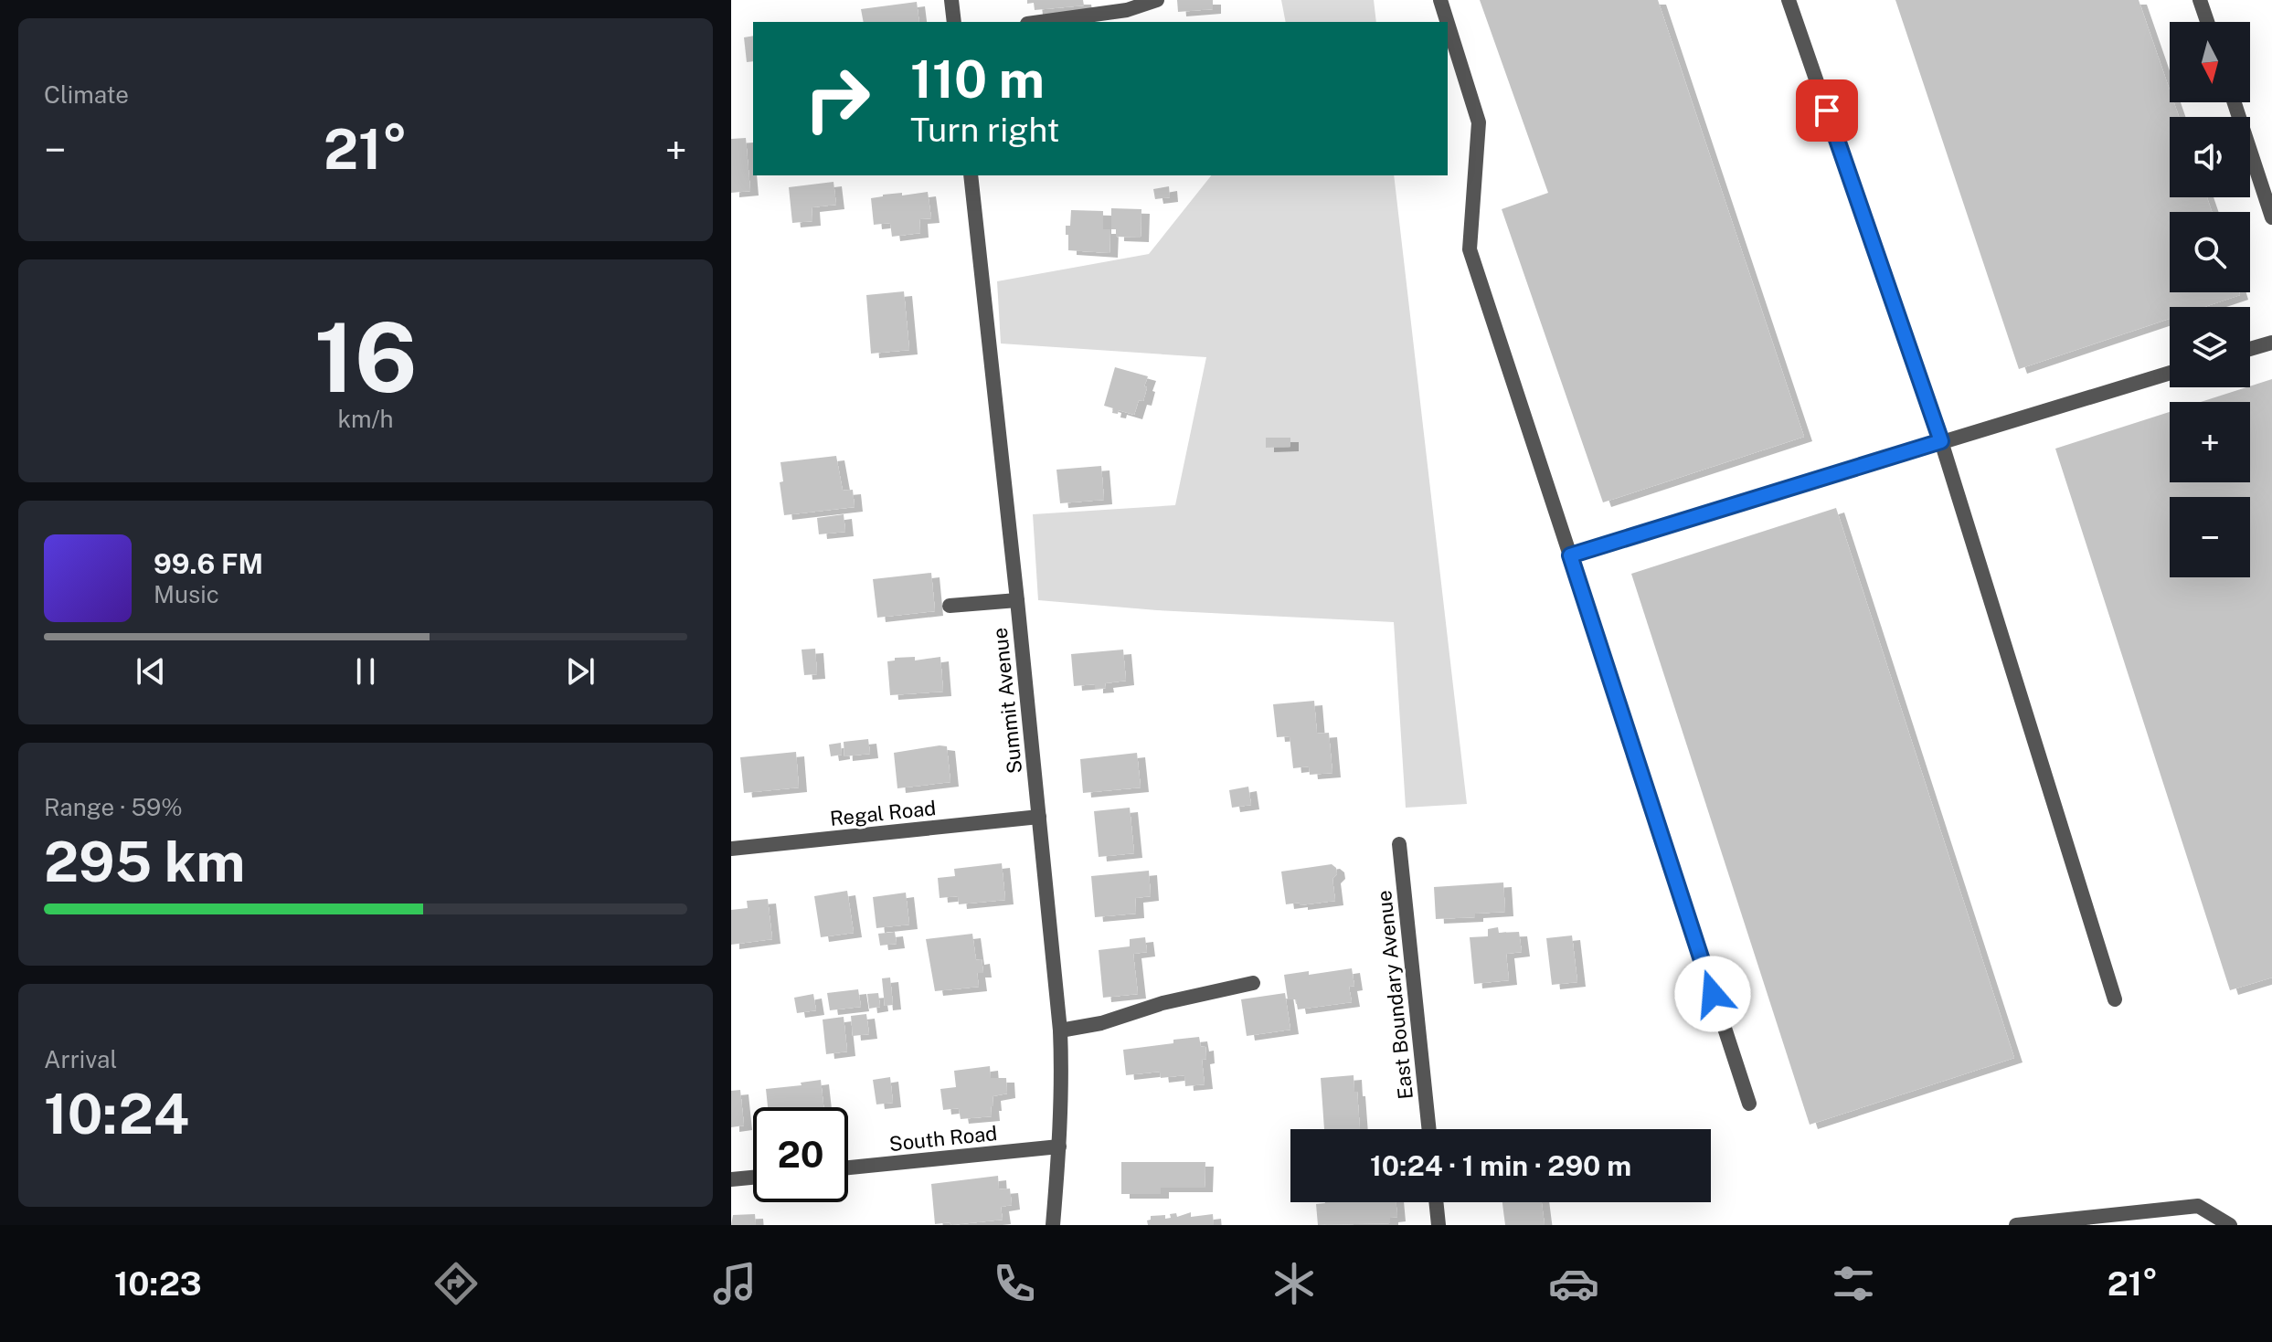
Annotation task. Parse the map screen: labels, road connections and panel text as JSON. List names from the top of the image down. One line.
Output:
{"streets":{"street":["Summit Avenue","Regal Road","East Boundary Avenue","South Road"]},"crossings":[["Summit Avenue","Regal Road"],["Summit Avenue","South Road"]],"north":"bottom","page":{"tile":["Climate",["16","km/h"],["Range · 59%","295 km"],["Arrival","10:24"]],"map_buttons":["+","−"],"turn":["110 m","Turn right"],"heat":["−","21°","+"],"song":["99.6 FM","Music"],"limit":"20","trip":"10:24 · 1 min · 290 m","tabs":["10:23","21°"]}}
